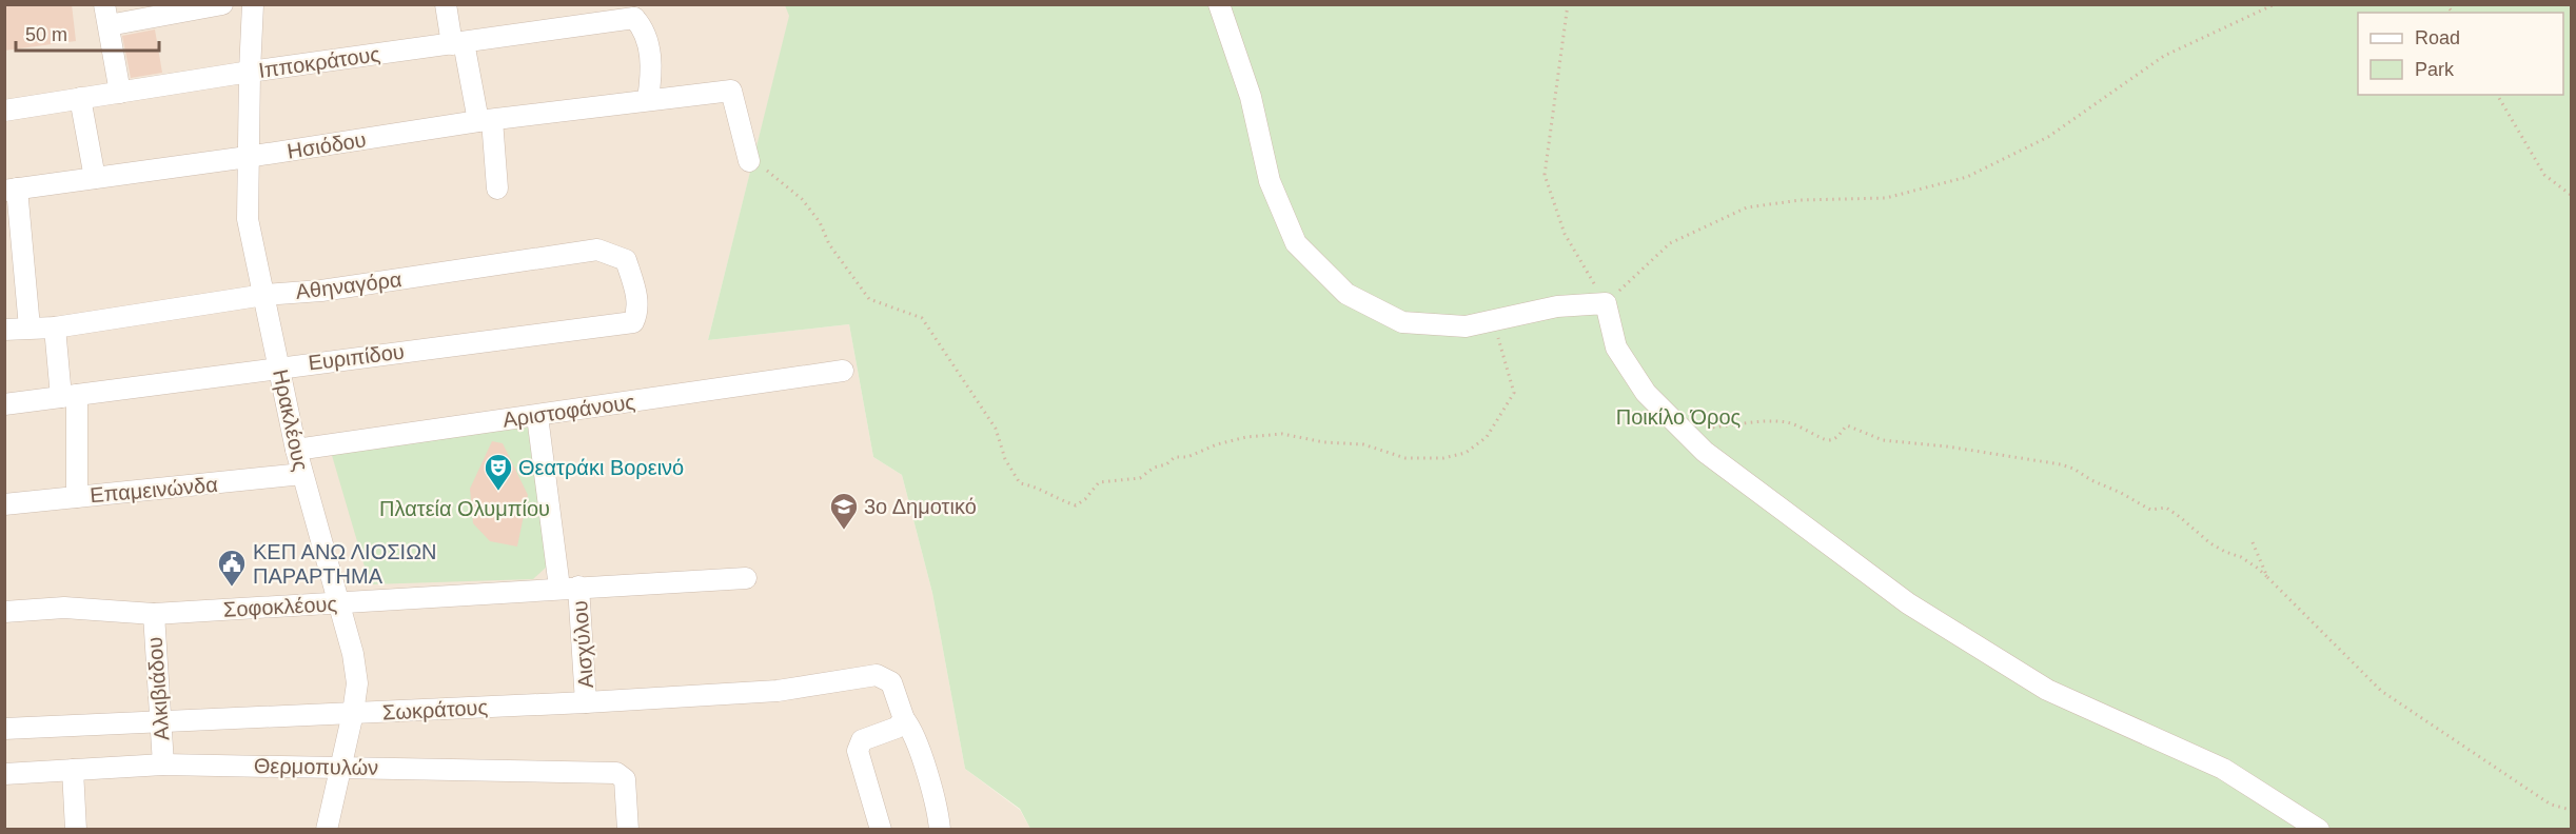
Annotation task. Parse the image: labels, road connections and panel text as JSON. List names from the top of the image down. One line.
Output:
{"streets":{"street":["Ιπποκράτους","Ησιόδου","Αθηναγόρα","Ευριπίδου","Αριστοφάνους","Ηρακλέους","Επαμεινώνδα","Σοφοκλέους","Αισχύλου","Αλκιβιάδου","Σωκράτους","Θερμοπυλών"]},"crossings":[["Ιπποκράτους","Ηρακλέους"],["Ησιόδου","Ηρακλέους"],["Αθηναγόρα","Ευριπίδου"],["Αθηναγόρα","Ηρακλέους"],["Ευριπίδου","Ηρακλέους"],["Αριστοφάνους","Ηρακλέους"],["Αριστοφάνους","Αισχύλου"],["Ηρακλέους","Επαμεινώνδα"],["Ηρακλέους","Σοφοκλέους"],["Ηρακλέους","Σωκράτους"],["Ηρακλέους","Θερμοπυλών"],["Σοφοκλέους","Αισχύλου"],["Σοφοκλέους","Αλκιβιάδου"],["Αισχύλου","Σωκράτους"],["Αλκιβιάδου","Σωκράτους"],["Αλκιβιάδου","Θερμοπυλών"]],"parks":["Ποικίλο Όρος","Πλατεία Ολυμπίου"],"places":{"theatre":["Θεατράκι Βορεινό"],"school or university":["3ο Δημοτικό"],"public building":["ΚΕΠ ΑΝΩ ΛΙΟΣΙΩΝ ΠΑΡΑΡΤΗΜΑ"]},"legend":["Road","Park"],"scale_bar":"50 m"}
